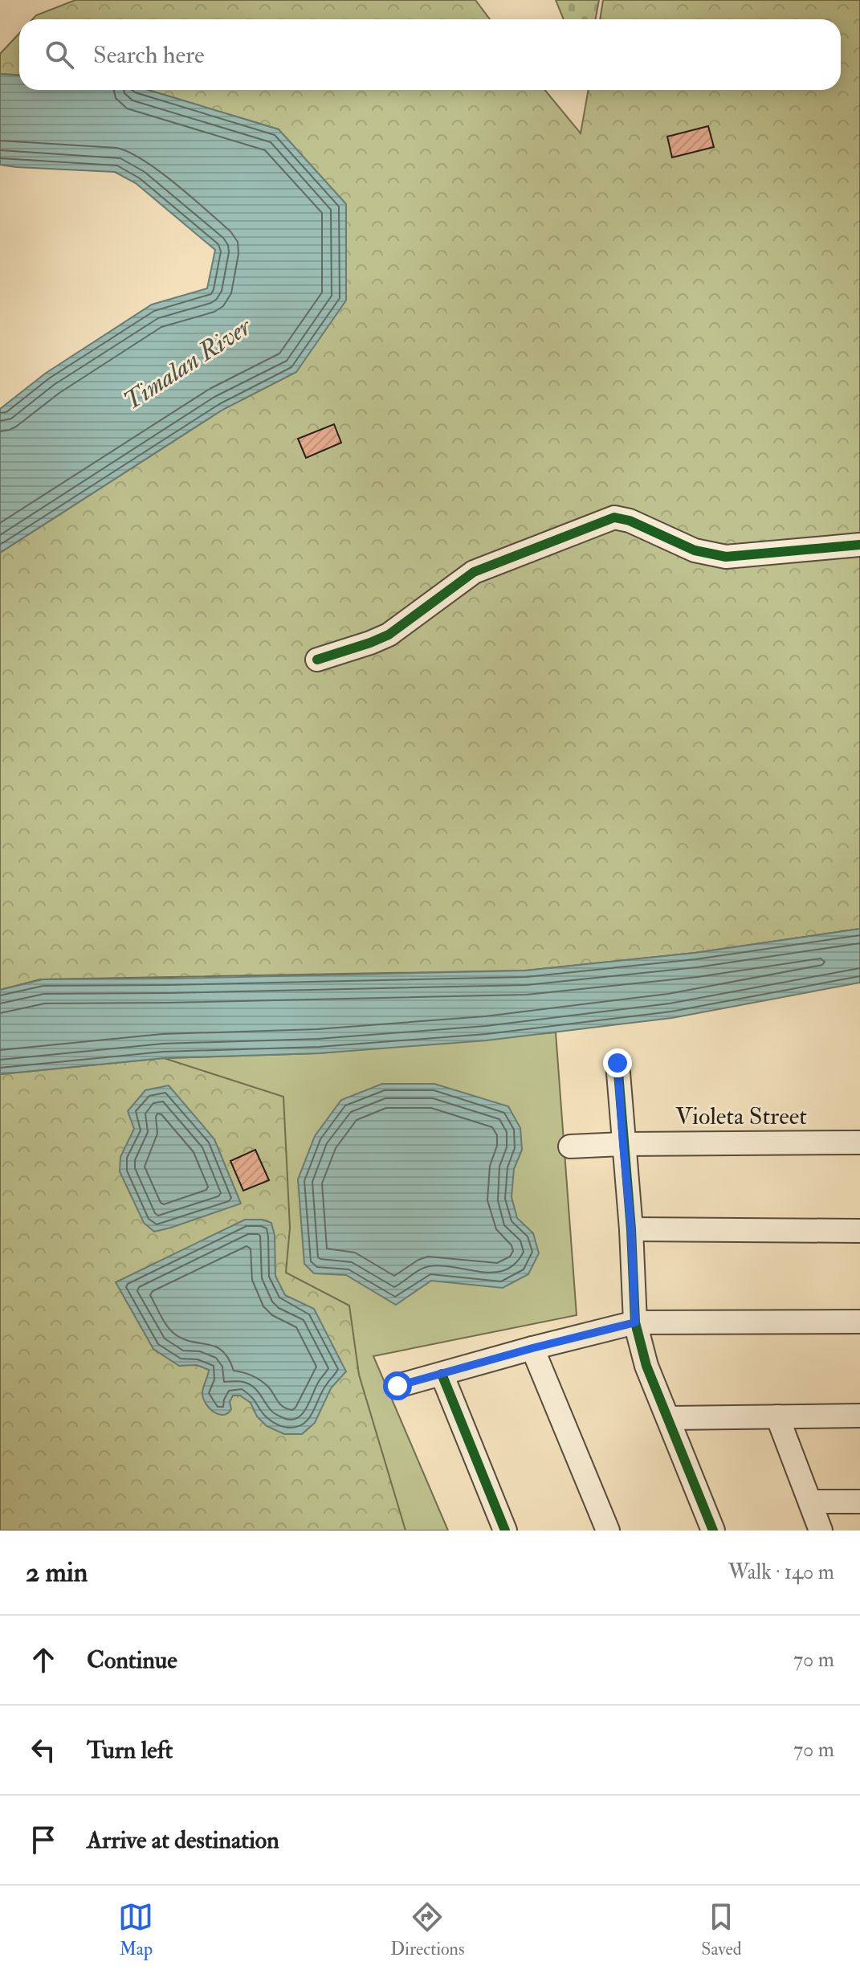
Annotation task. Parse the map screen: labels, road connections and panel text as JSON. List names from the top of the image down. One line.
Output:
{"streets":{"street":["Violeta Street"]},"water":["Timalan River"],"page":{"search":"Search here","heading":["2 min","Walk · 140 m"],"list":[["Continue","70 m"],["Turn left","70 m"],"Arrive at destination"],"nav":["Map","Directions","Saved"]}}
